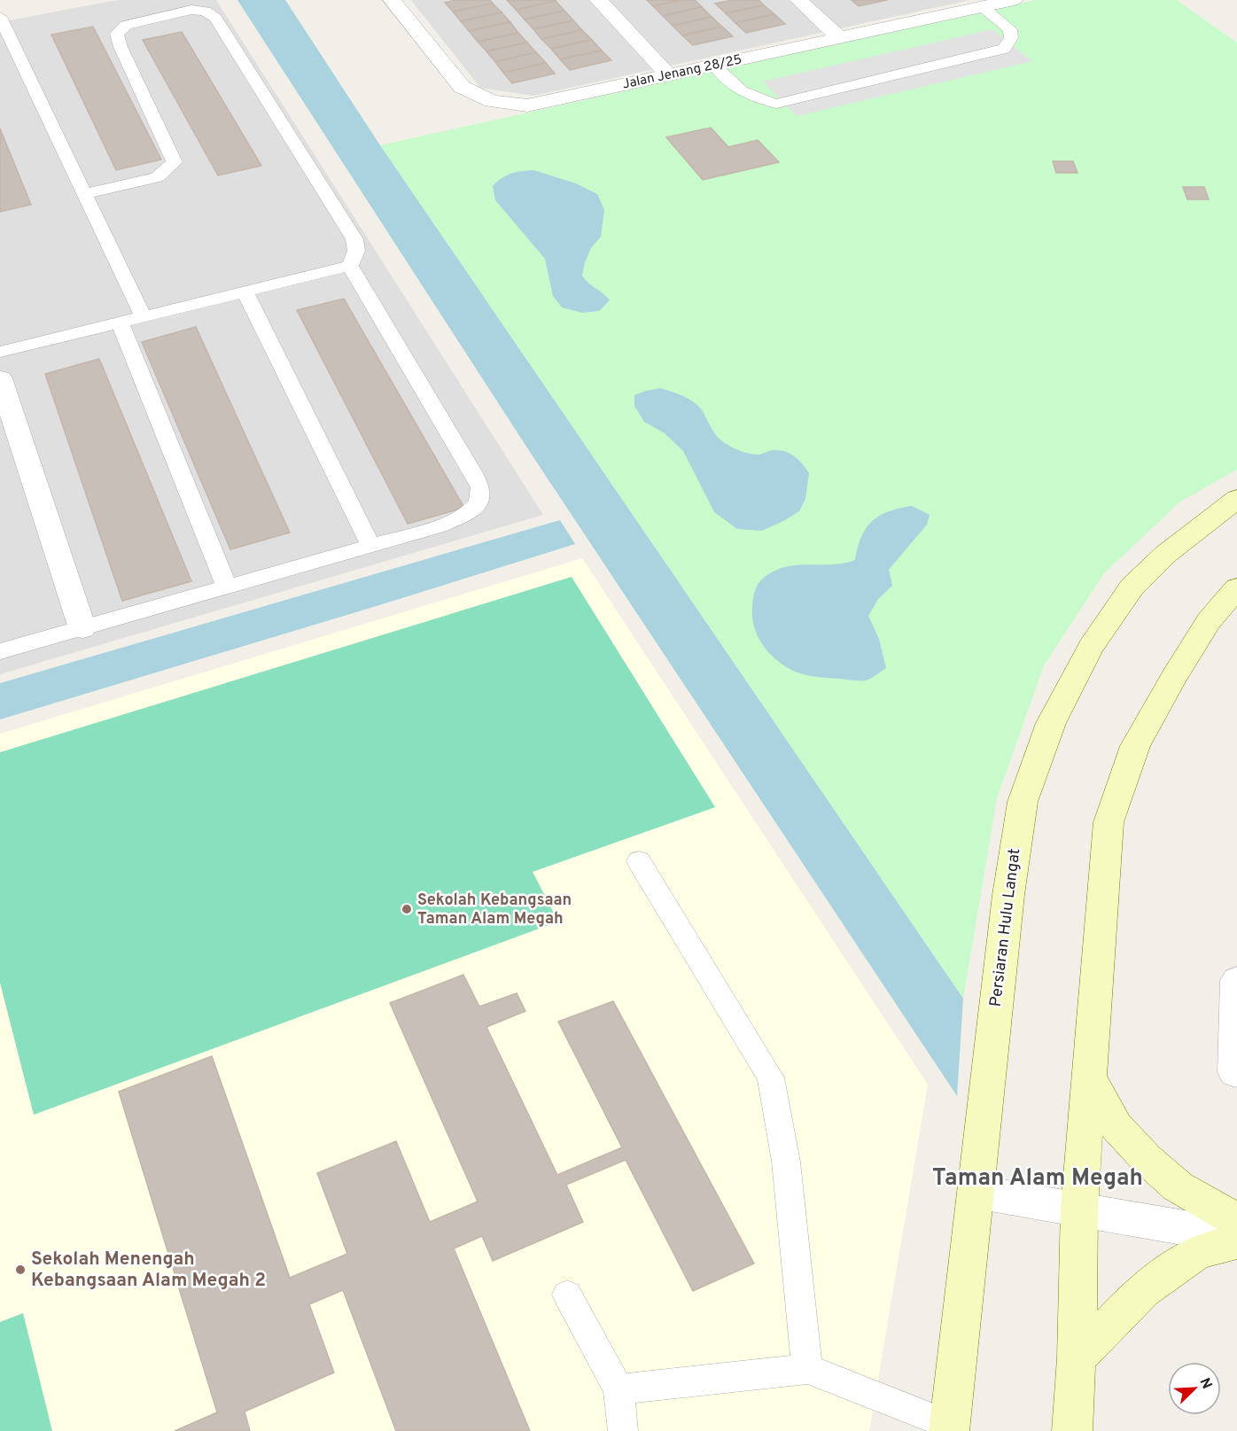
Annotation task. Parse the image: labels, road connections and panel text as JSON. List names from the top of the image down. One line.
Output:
{"streets":{"main road":["Persiaran Hulu Langat"],"street":["Jalan Jenang 28/25"]},"districts":["Taman Alam Megah"],"places":["Sekolah Kebangsaan Taman Alam Megah","Sekolah Menengah Kebangsaan Alam Megah 2"],"north":"top right"}
